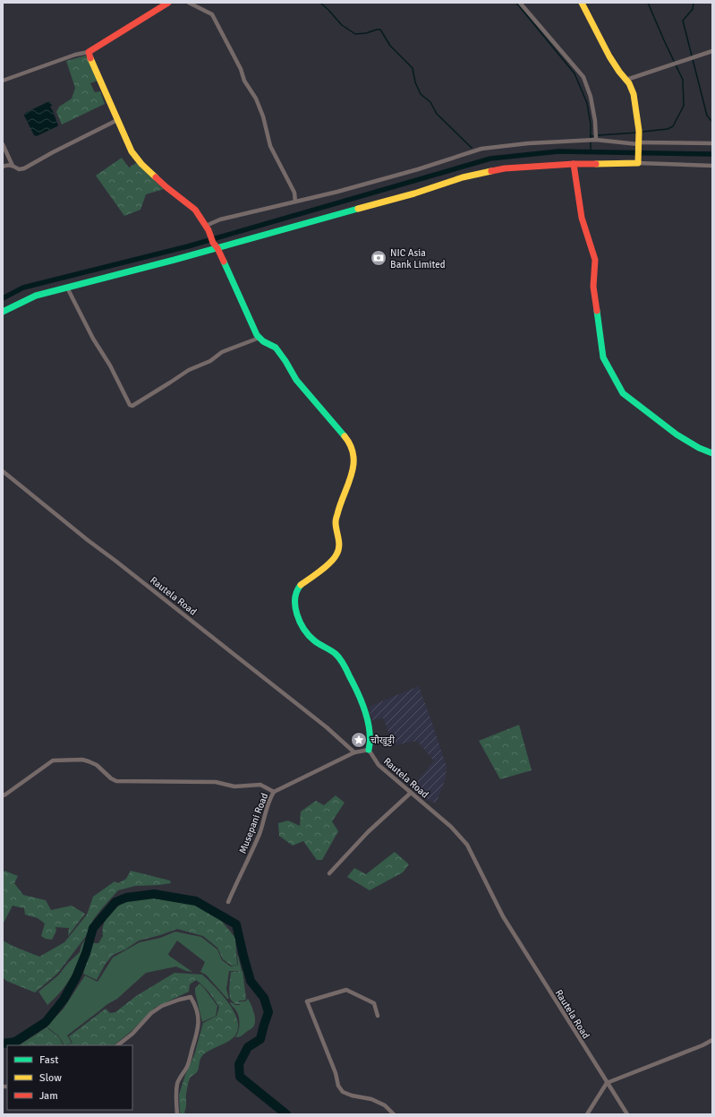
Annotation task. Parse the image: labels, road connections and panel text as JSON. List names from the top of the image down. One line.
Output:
{"streets":{"street":["Rautela Road","Musepani Road"]},"crossings":[["Rautela Road","Musepani Road"]],"places":{"bank":["NIC Asia Bank Limited"],"place":["चौखुट्टी"]},"legend":["Fast","Slow","Jam"]}
